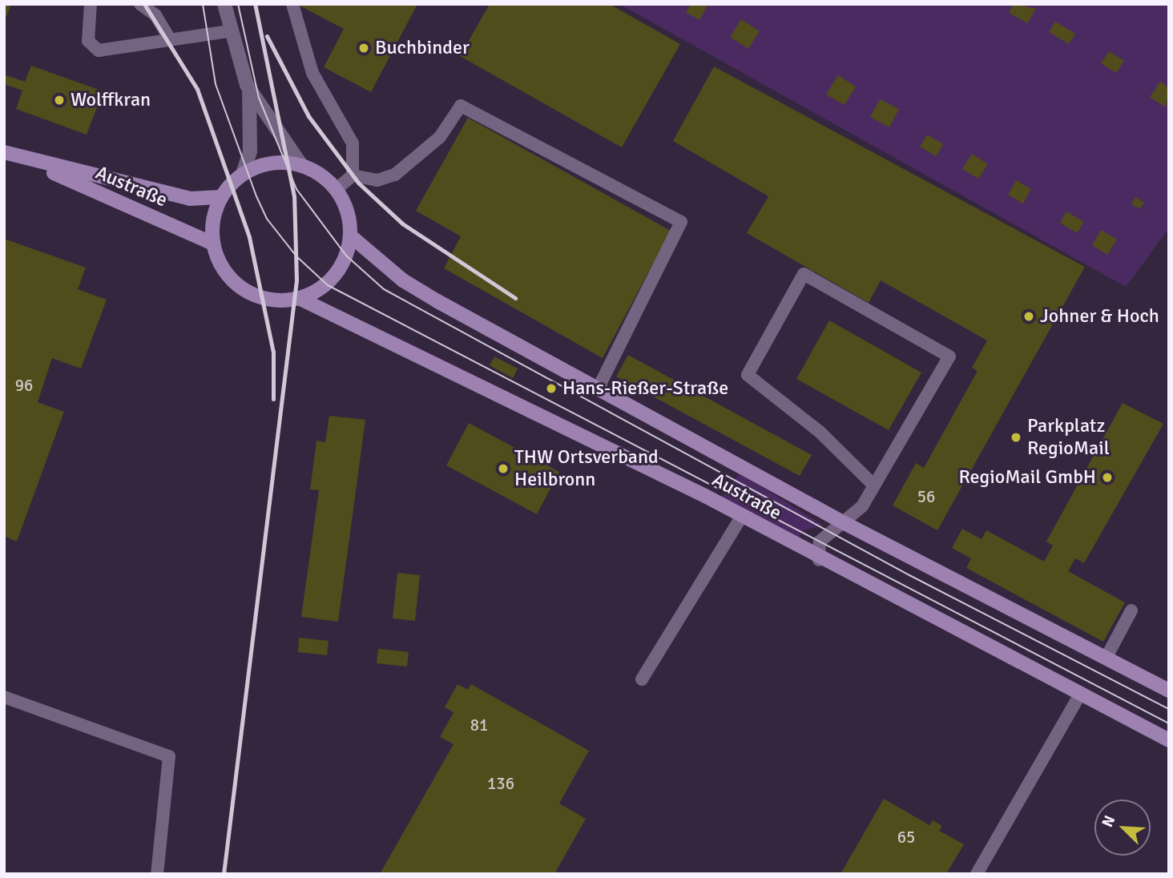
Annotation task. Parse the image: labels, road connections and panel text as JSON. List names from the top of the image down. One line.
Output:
{"streets":{"main road":["Austraße"]},"places":["Buchbinder","Wolffkran","Johner & Hoch","Hans-Rießer-Straße","Parkplatz RegioMail","THW Ortsverband Heilbronn","RegioMail GmbH"],"house_numbers":["96","56","81","136","65"],"north":"top left"}
